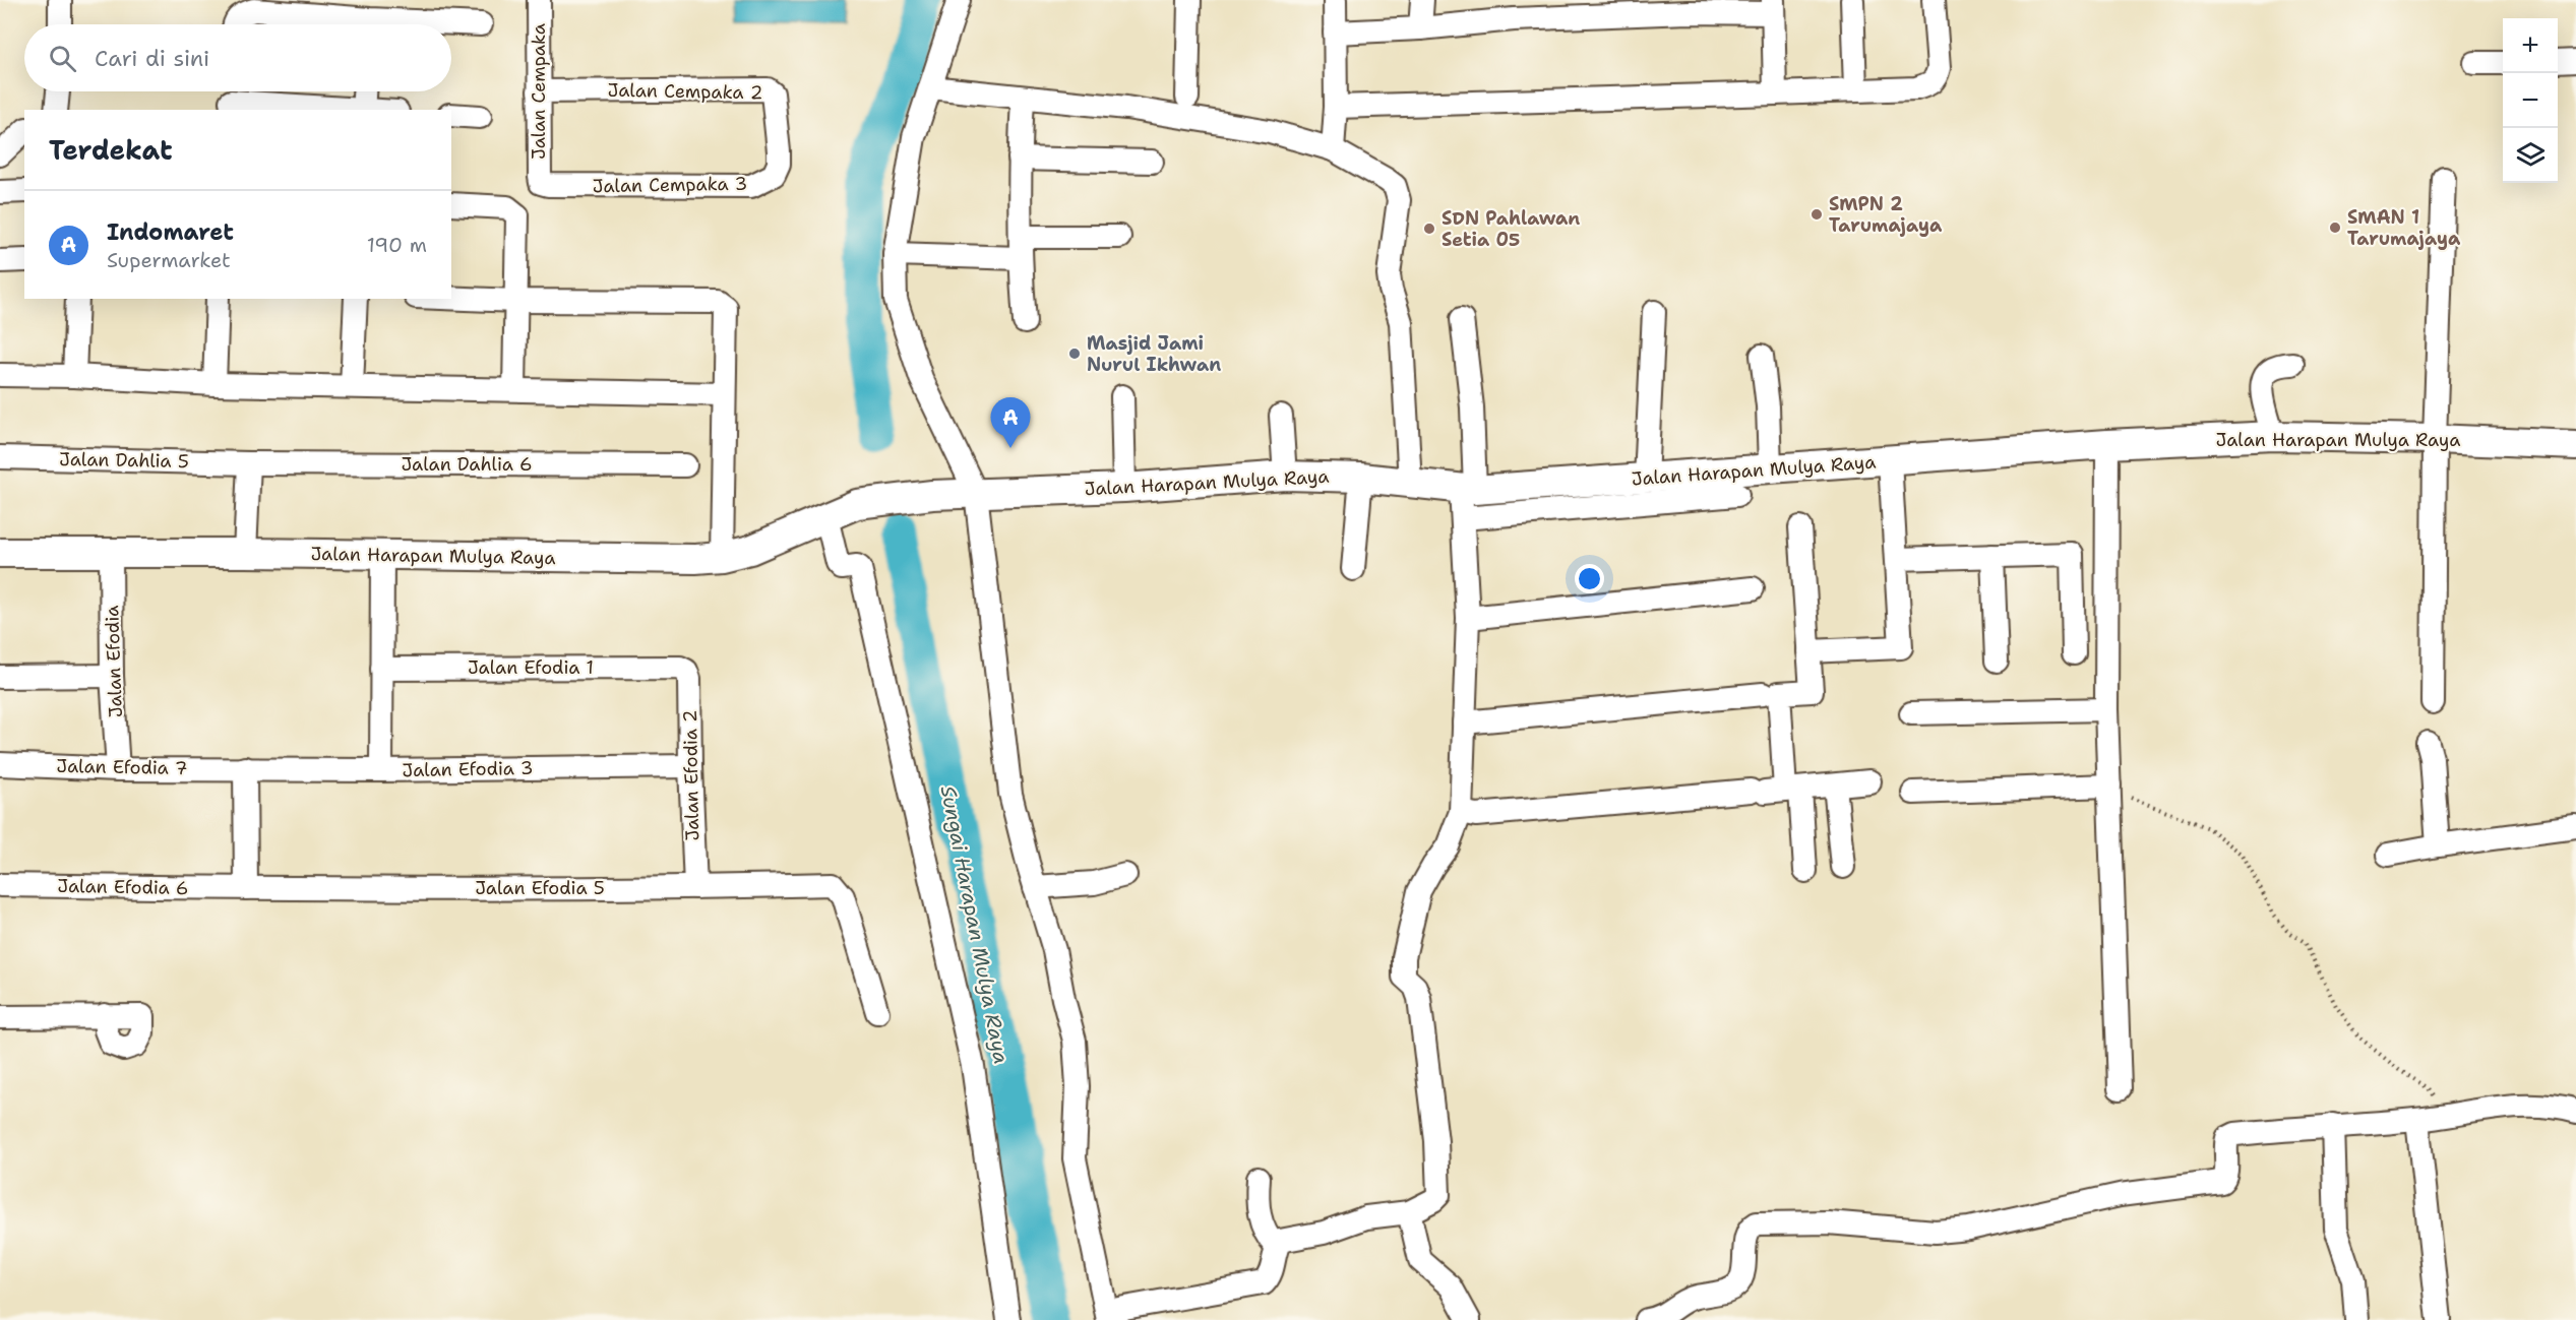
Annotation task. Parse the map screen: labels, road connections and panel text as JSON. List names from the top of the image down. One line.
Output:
{"streets":{"street":["Jalan Cempaka","Jalan Cempaka 2","Jalan Cempaka 3","Jalan Harapan Mulya Raya","Jalan Dahlia 5","Jalan Dahlia 6","Jalan Efodia","Jalan Efodia 1","Jalan Efodia 7","Jalan Efodia 3","Jalan Efodia 2","Jalan Efodia 6","Jalan Efodia 5"]},"crossings":[["Jalan Cempaka","Jalan Cempaka 2"],["Jalan Cempaka","Jalan Cempaka 3"],["Jalan Cempaka 2","Jalan Cempaka 3"],["Jalan Harapan Mulya Raya","Jalan Efodia"],["Jalan Dahlia 5","Jalan Dahlia 6"],["Jalan Efodia","Jalan Efodia 7"],["Jalan Efodia 1","Jalan Efodia 2"],["Jalan Efodia 7","Jalan Efodia 3"],["Jalan Efodia 3","Jalan Efodia 2"],["Jalan Efodia 2","Jalan Efodia 5"],["Jalan Efodia 6","Jalan Efodia 5"]],"water":["Sungai Harapan Mulya Raya"],"places":["SMPN 2 Tarumajaya","SMAN 1 Tarumajaya","SDN Pahlawan Setia 05","Masjid Jami Nurul Ikhwan"],"page":{"map_buttons":["+","−"],"search":"Cari di sini","heading":"Terdekat","list":[{"mark":"A","name":"Indomaret","note":"Supermarket","value":"190 m"}],"pins":"A"}}
